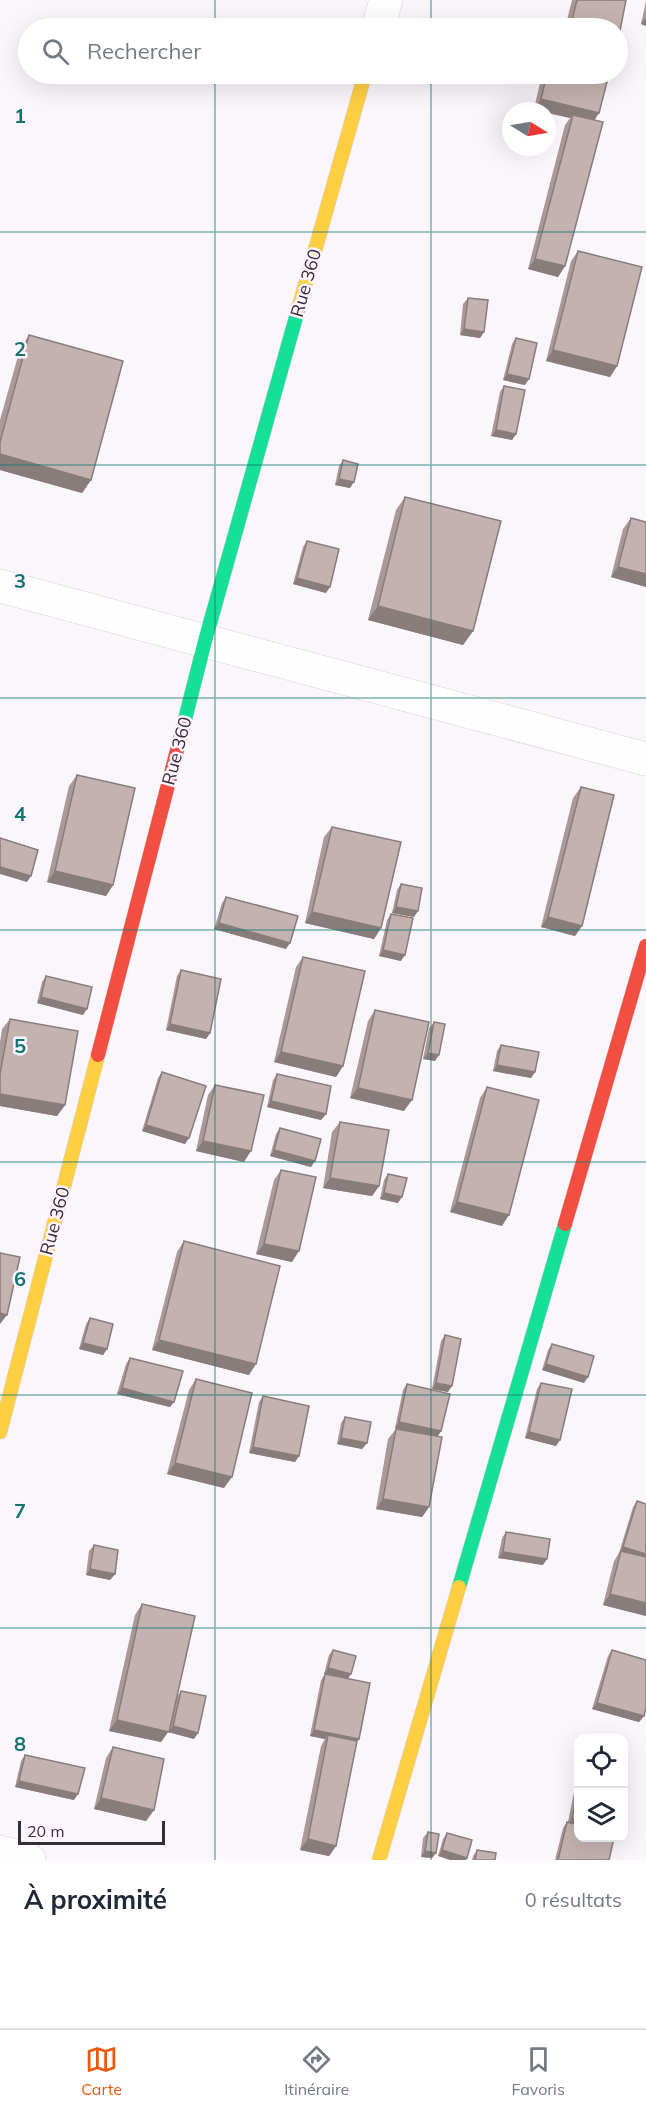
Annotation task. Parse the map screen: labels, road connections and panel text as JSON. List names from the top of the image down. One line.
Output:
{"streets":{"street":["Rue 360"]},"scale_bar":"20 m","north":"right","page":{"search":"Rechercher","scale":"20 m","heading":["À proximité","0 résultats"],"nav":["Carte","Itinéraire","Favoris"]},"grid":{"rows":["1","2","3","4","5","6","7","8"]}}
